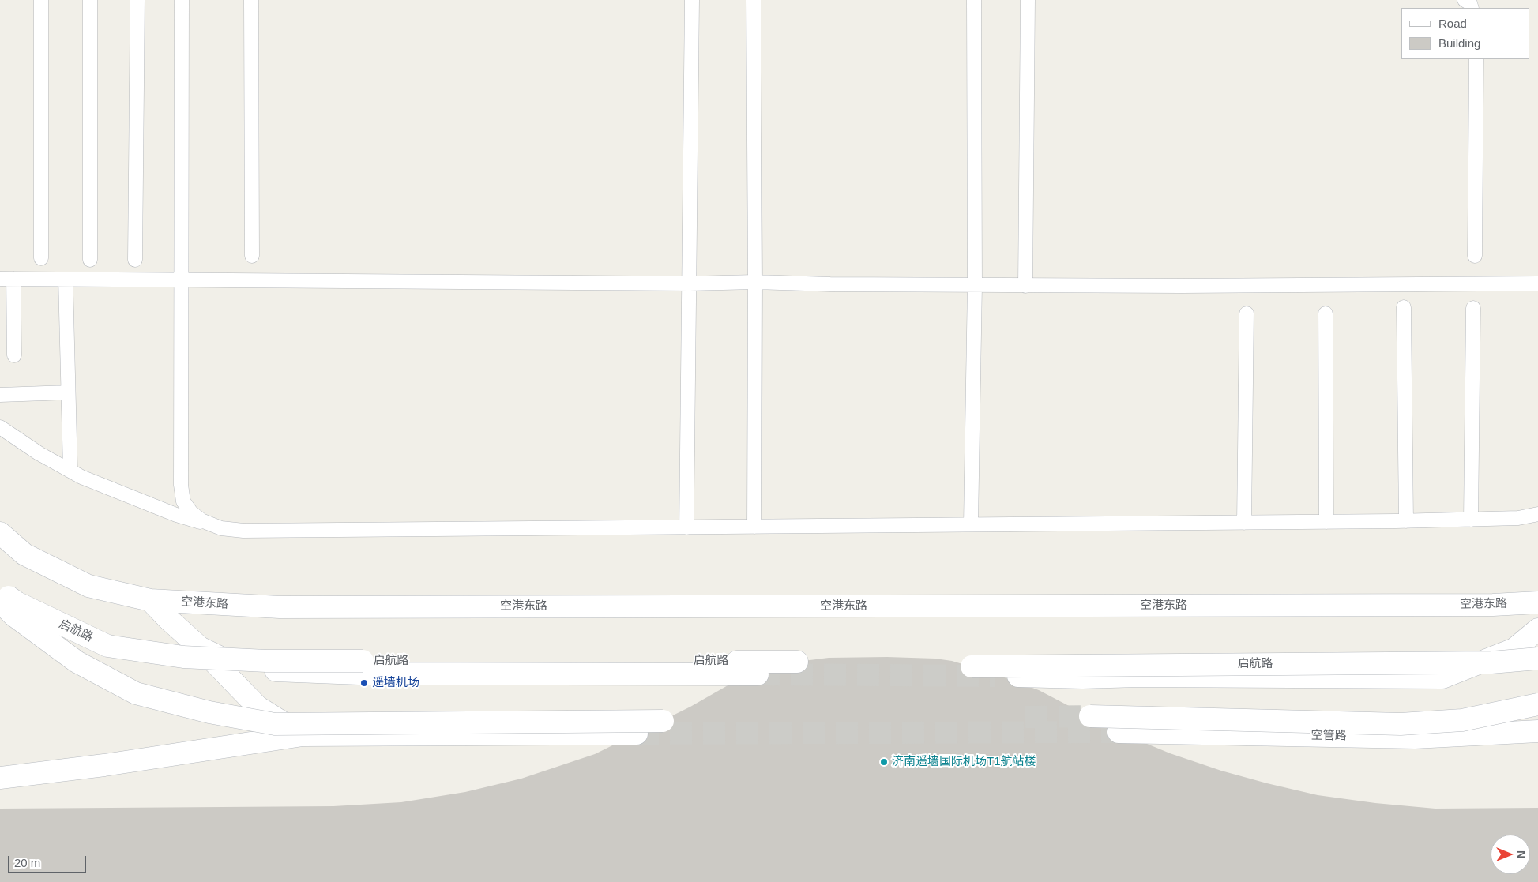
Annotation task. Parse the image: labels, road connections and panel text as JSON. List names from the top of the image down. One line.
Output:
{"streets":{"main road":["空港东路","启航路","空管路"]},"places":["遥墙机场","济南遥墙国际机场T1航站楼"],"legend":["Road","Building"],"scale_bar":"20 m","north":"right"}
